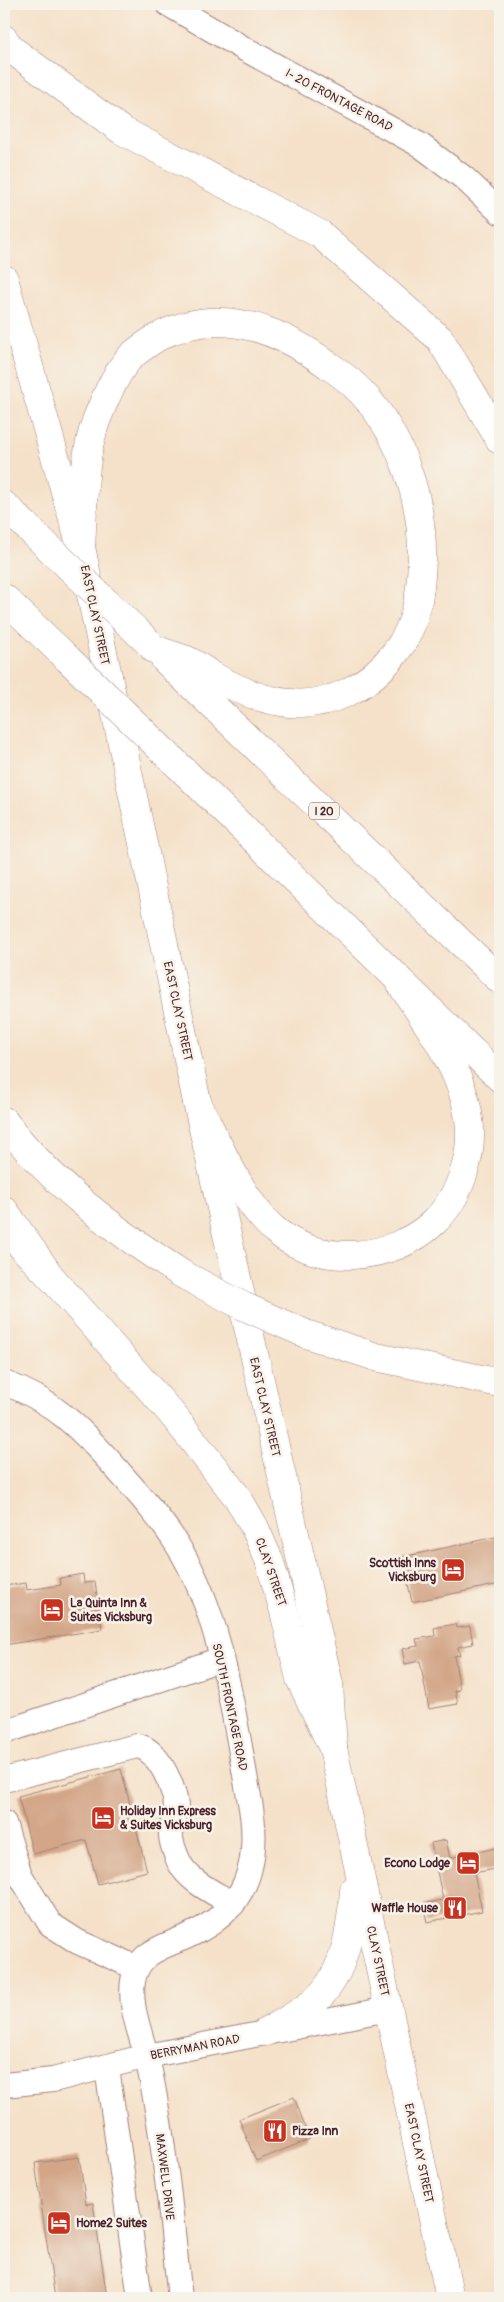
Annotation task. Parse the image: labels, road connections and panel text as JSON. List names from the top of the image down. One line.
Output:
{"streets":{"main road":["EAST CLAY STREET","I 20","CLAY STREET"],"street":["I- 20 FRONTAGE ROAD","SOUTH FRONTAGE ROAD","BERRYMAN ROAD","MAXWELL DRIVE"]},"crossings":[["EAST CLAY STREET","CLAY STREET"],["EAST CLAY STREET","BERRYMAN ROAD"],["CLAY STREET","BERRYMAN ROAD"],["BERRYMAN ROAD","MAXWELL DRIVE"]],"places":{"hotel":["Scottish Inns Vicksburg","La Quinta Inn & Suites Vicksburg","Holiday Inn Express & Suites Vicksburg","Econo Lodge","Home2 Suites"],"restaurant":["Waffle House","Pizza Inn"]}}
